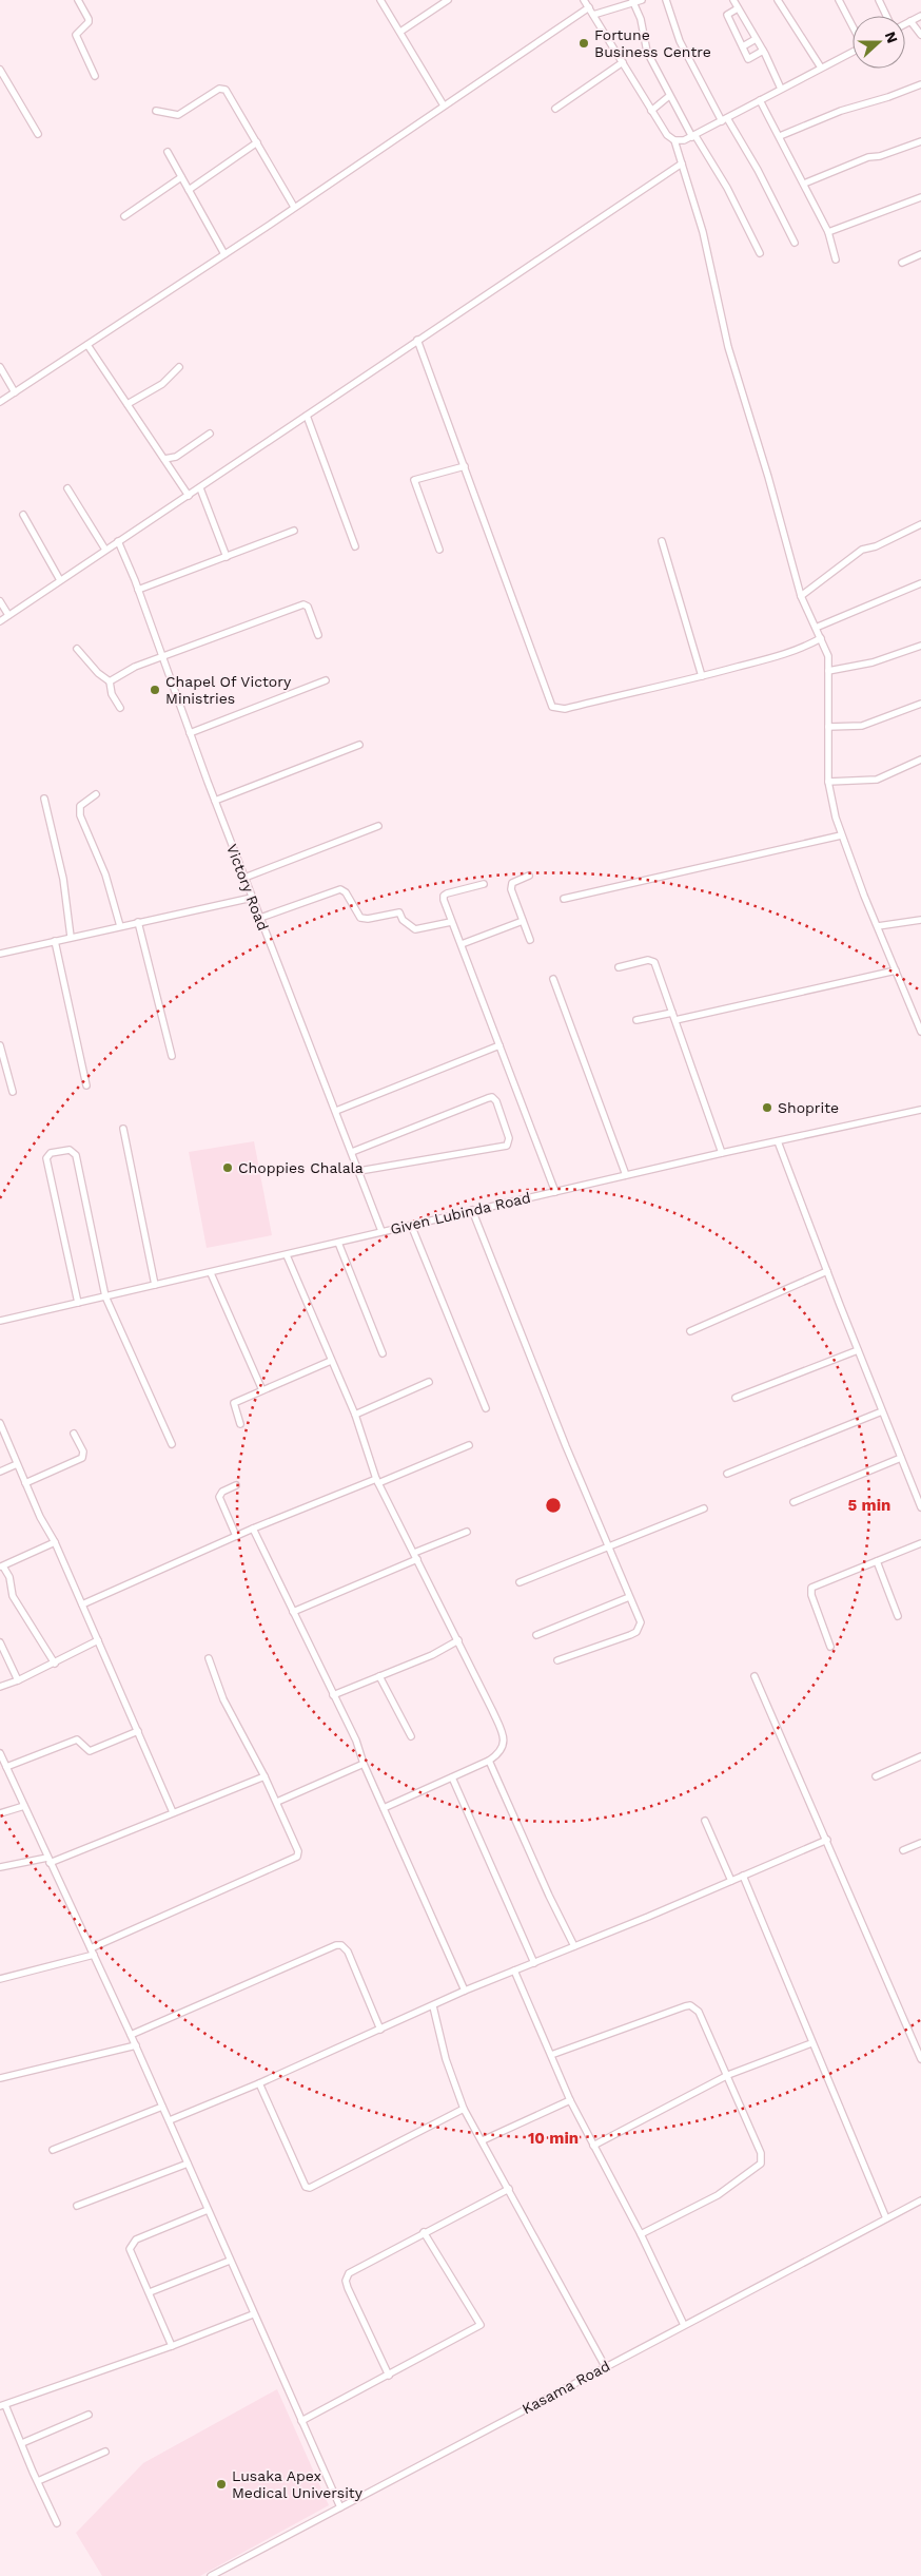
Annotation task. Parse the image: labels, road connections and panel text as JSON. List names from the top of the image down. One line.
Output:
{"streets":{"street":["Victory Road","Given Lubinda Road","Kasama Road"]},"crossings":[["Victory Road","Given Lubinda Road"]],"places":["Fortune Business Centre","Chapel Of Victory Ministries","Shoprite","Choppies Chalala","Lusaka Apex Medical University"],"north":"right","rings":["5 min","10 min"]}
